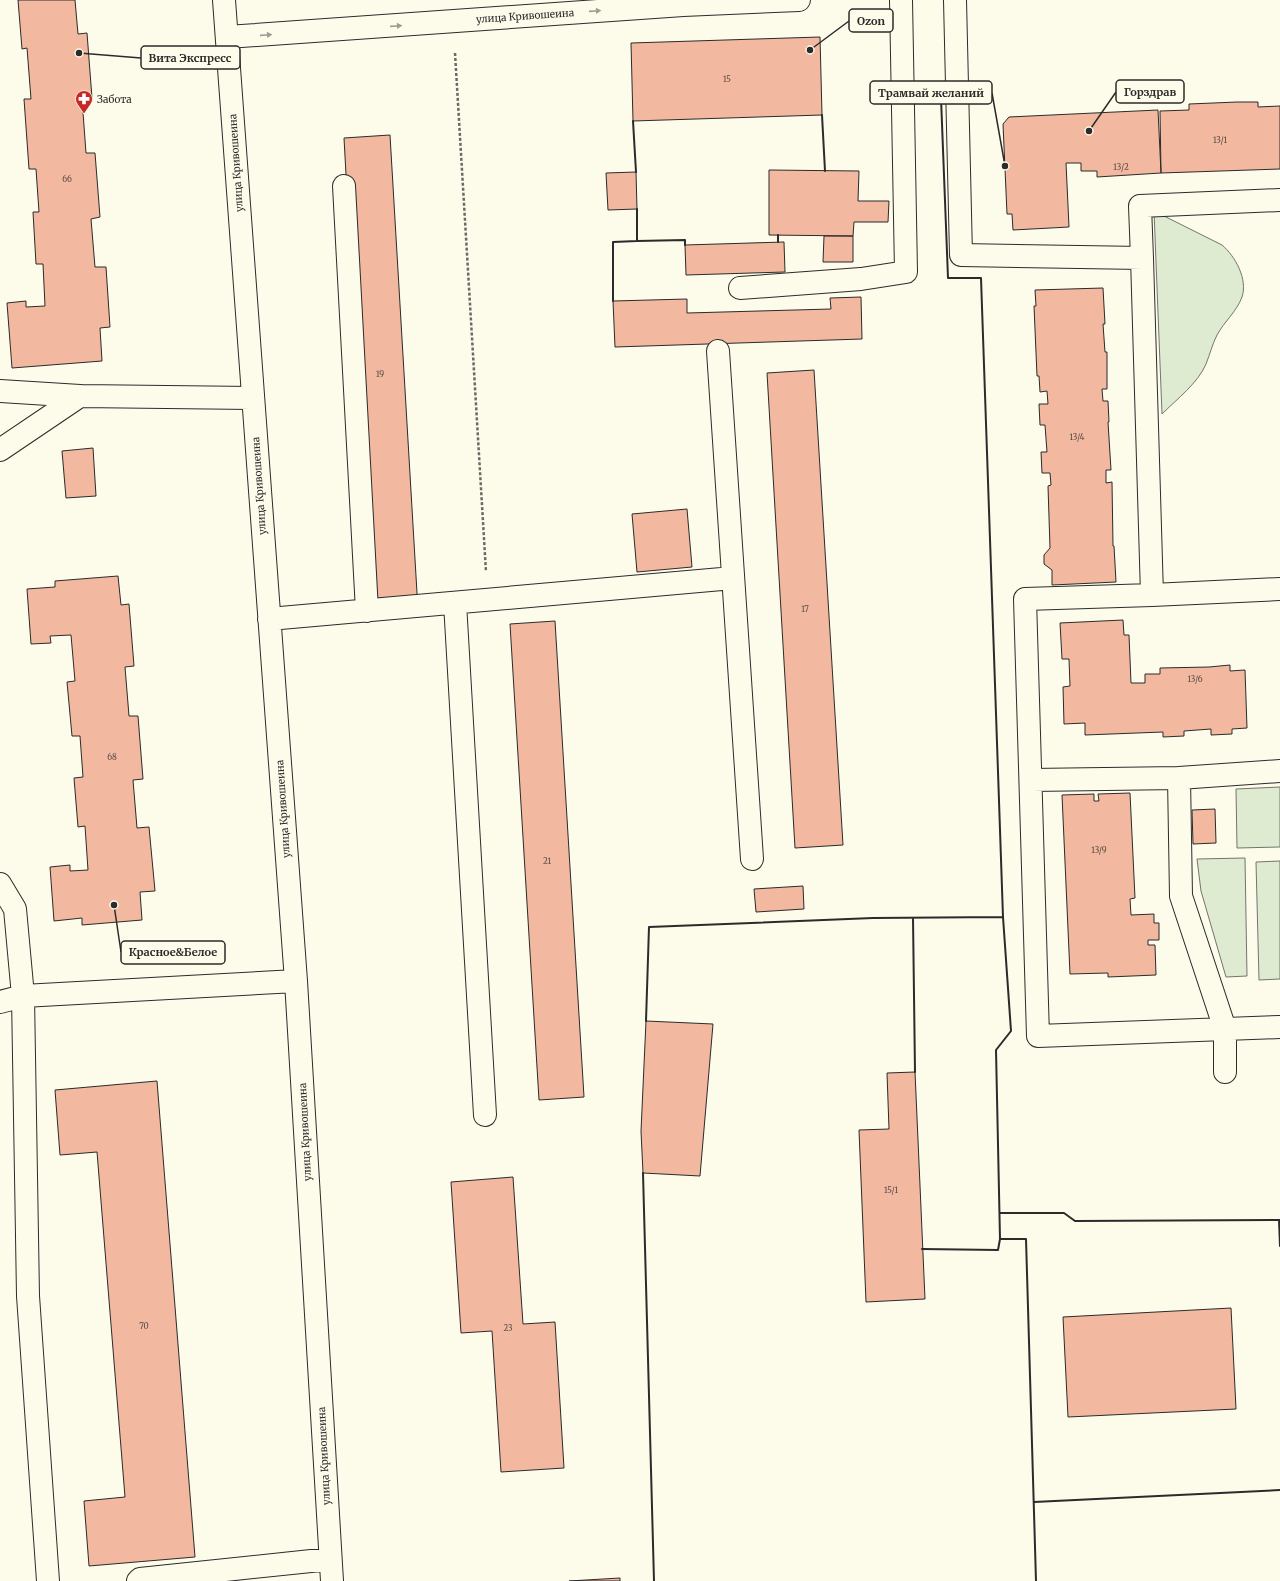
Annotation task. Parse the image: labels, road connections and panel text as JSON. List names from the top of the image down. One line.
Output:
{"streets":{"street":["улица Кривошеина"]},"places":{"other":["Ozon","Вита Экспресс","Горздрав","Трамвай желаний","Красное&Белое"],"pharmacy":["Забота"]},"house_numbers":["15","13/1","13/2","66","19","13/4","17","13/6","68","13/9","21","15/1","70","23"]}
